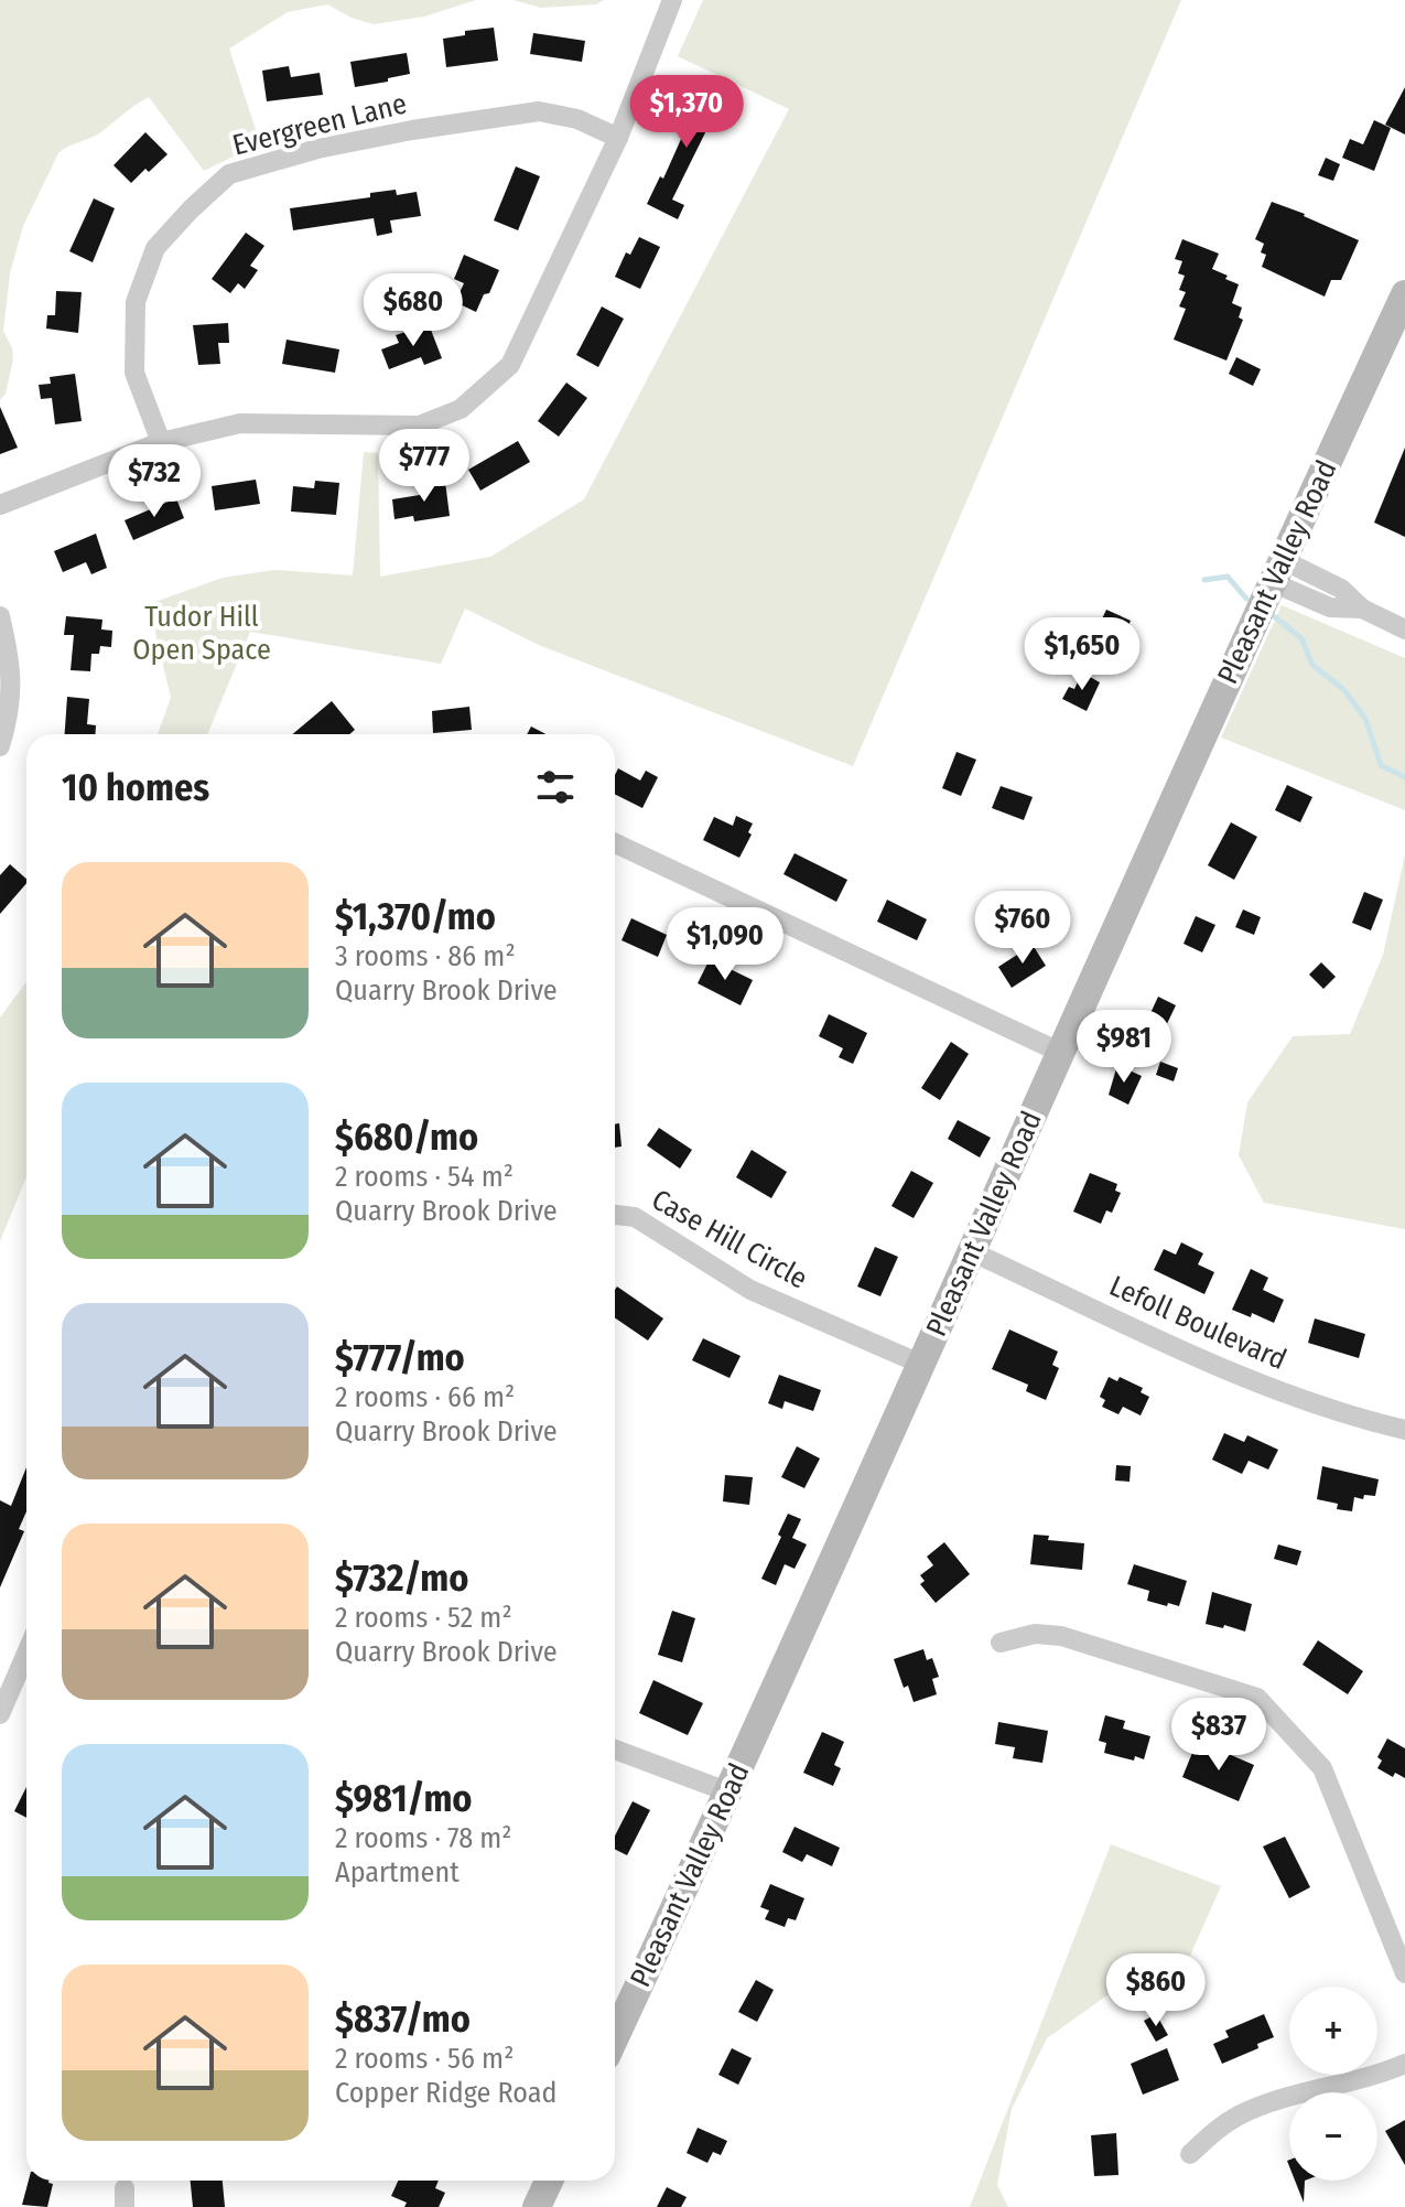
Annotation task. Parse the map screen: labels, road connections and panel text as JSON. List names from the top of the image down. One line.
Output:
{"streets":{"main road":["Pleasant Valley Road"],"street":["Evergreen Lane","Case Hill Circle","Lefoll Boulevard"]},"crossings":[["Pleasant Valley Road","Case Hill Circle"],["Pleasant Valley Road","Lefoll Boulevard"]],"parks":["Tudor Hill Open Space"],"page":{"price":["$1,370","$680","$777","$732","$1,650","$760","$1,090","$981","$837","$860"],"heading":"10 homes","list":[{"name":"$1,370/mo","note":"3 rooms · 86 m² · Quarry Brook Drive"},{"name":"$680/mo","note":"2 rooms · 54 m² · Quarry Brook Drive"},{"name":"$777/mo","note":"2 rooms · 66 m² · Quarry Brook Drive"},{"name":"$732/mo","note":"2 rooms · 52 m² · Quarry Brook Drive"},{"name":"$981/mo","note":"2 rooms · 78 m² · Apartment"},{"name":"$837/mo","note":"2 rooms · 56 m² · Copper Ridge Road"}],"map_buttons":["+","−"]}}
